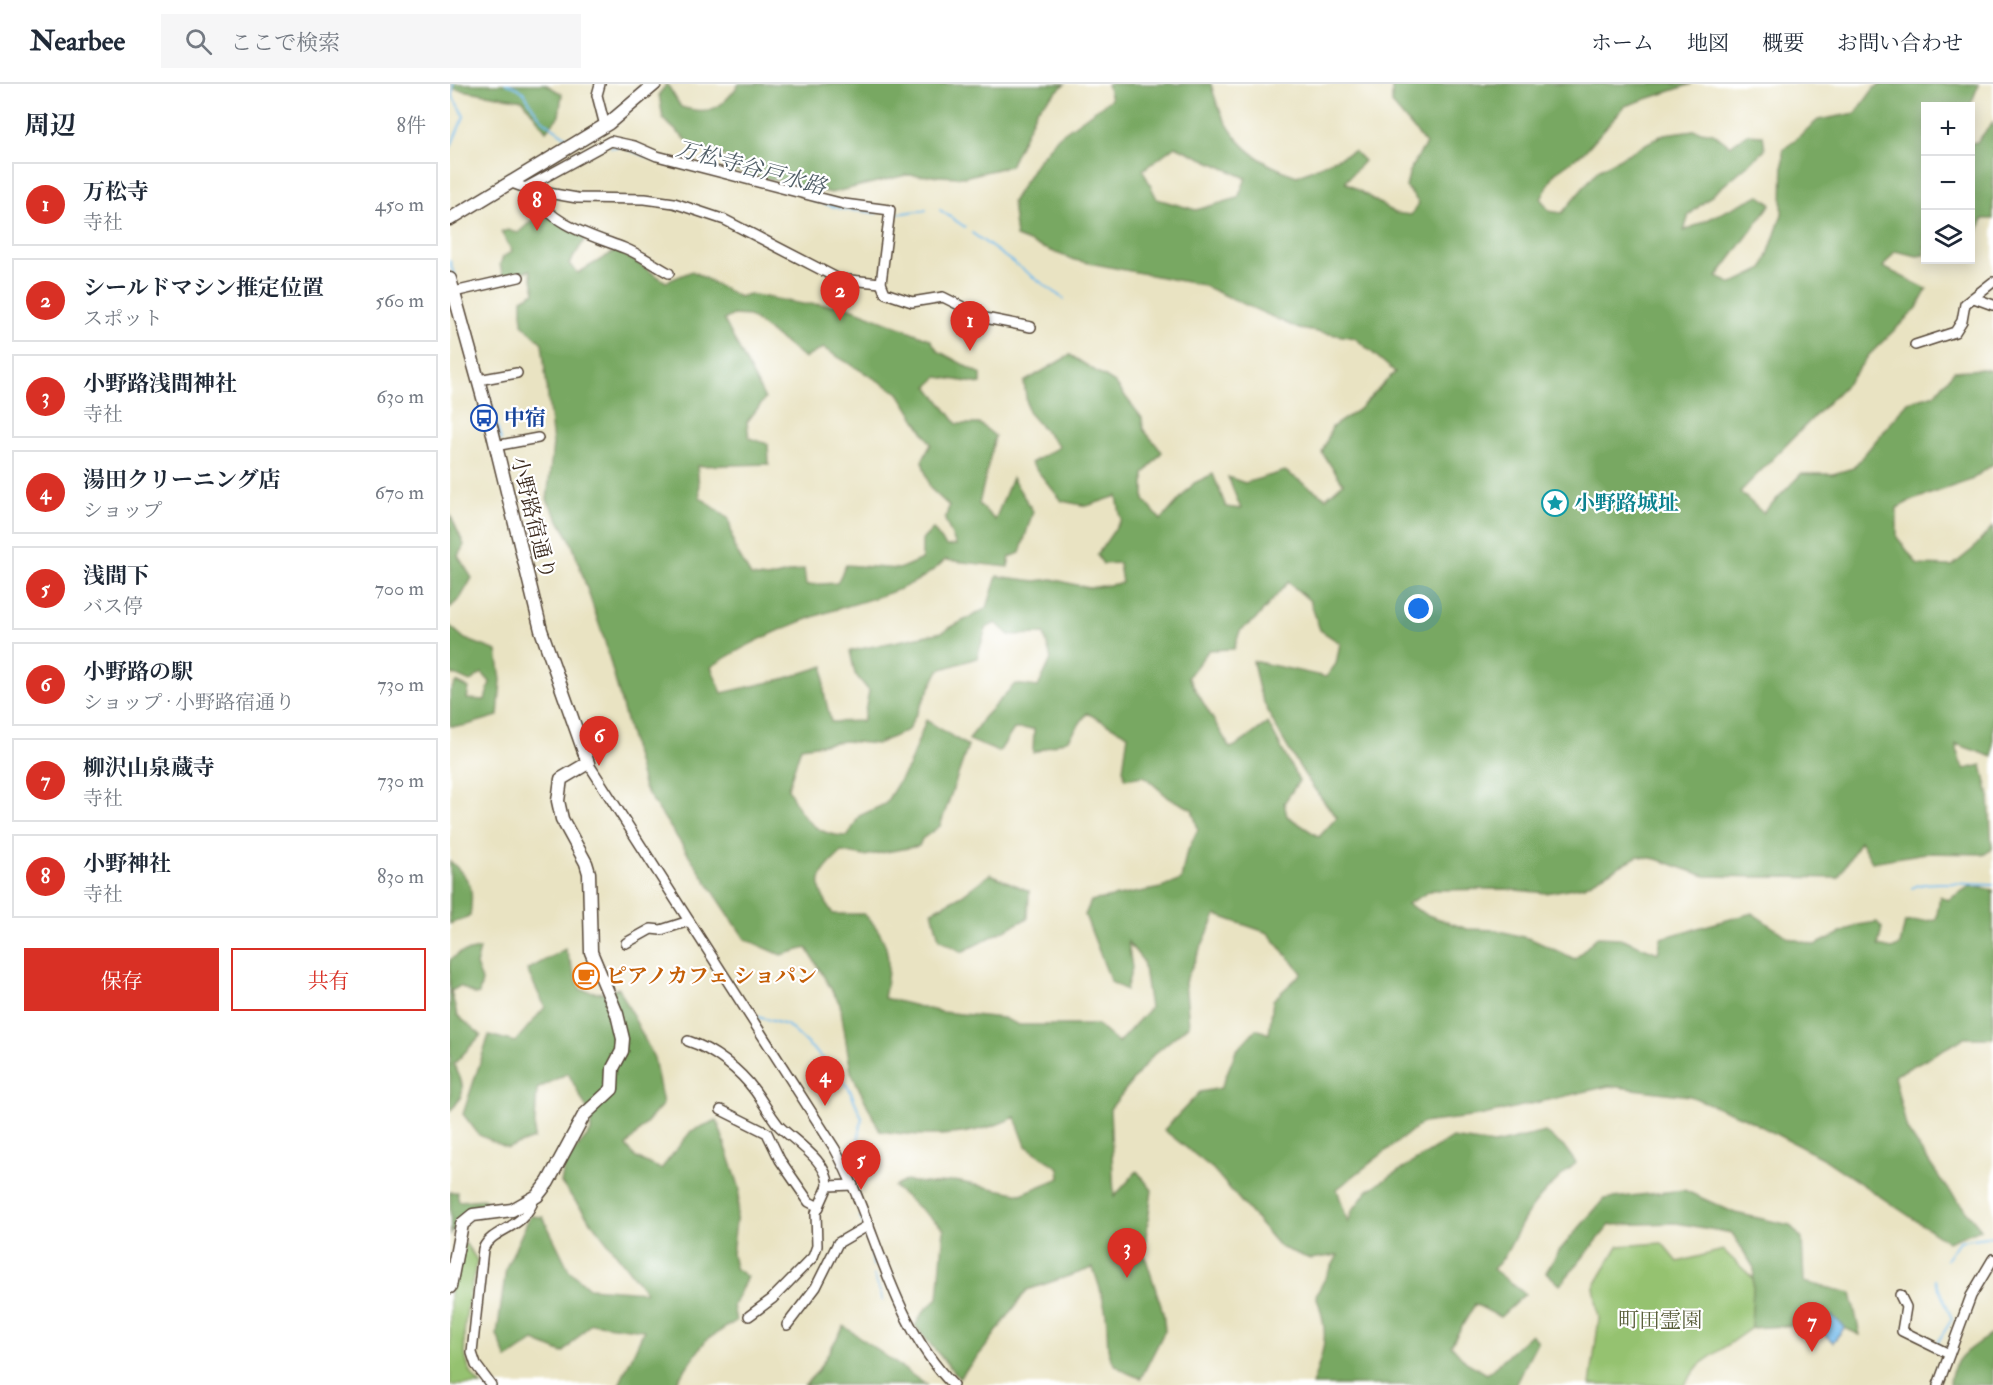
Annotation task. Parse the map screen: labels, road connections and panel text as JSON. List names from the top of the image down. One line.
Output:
{"streets":{"main road":["小野路宿通り"]},"water":["万松寺谷戸水路"],"parks":["町田霊園"],"places":{"bus stop":["中宿"],"place":["小野路城址"],"cafe":["ピアノカフェ ショパン"]},"page":{"header":"Nearbee","search":"ここで検索","nav":["ホーム","地図","概要","お問い合わせ"],"heading":["周辺","8件"],"map_buttons":["+","−"],"list":[{"mark":"1","name":"万松寺","note":"寺社","value":"450 m"},{"mark":"2","name":"シールドマシン推定位置","note":"スポット","value":"560 m"},{"mark":"3","name":"小野路浅間神社","note":"寺社","value":"630 m"},{"mark":"4","name":"湯田クリーニング店","note":"ショップ","value":"670 m"},{"mark":"5","name":"浅間下","note":"バス停","value":"700 m"},{"mark":"6","name":"小野路の駅","note":"ショップ · 小野路宿通り","value":"730 m"},{"mark":"7","name":"柳沢山泉蔵寺","note":"寺社","value":"730 m"},{"mark":"8","name":"小野神社","note":"寺社","value":"830 m"}],"pins":["8","2","1","6","4","5","3","7"],"buttons":["保存","共有"]}}
